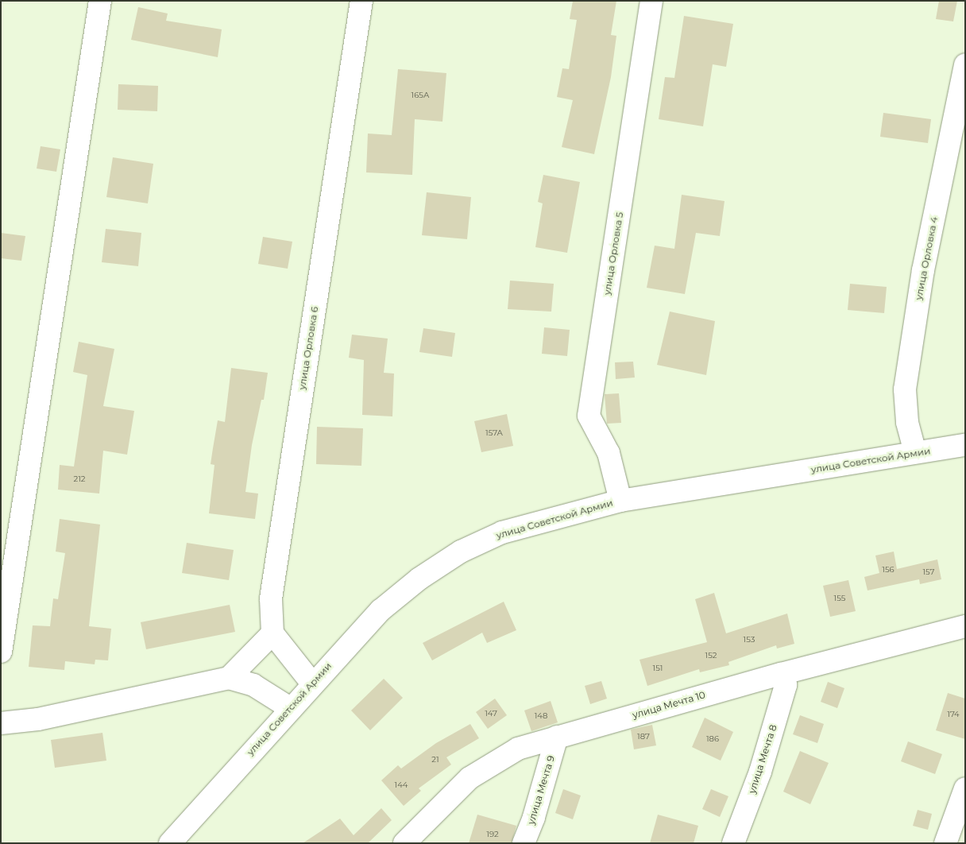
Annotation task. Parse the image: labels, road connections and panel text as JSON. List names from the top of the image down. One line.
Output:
{"streets":{"street":["улица Орловка 5","улица Орловка 4","улица Орловка 6","улица Советской Армии","улица Мечта 10","улица Мечта 8","улица Мечта 9"]},"crossings":[["улица Орловка 5","улица Советской Армии"],["улица Орловка 4","улица Советской Армии"],["улица Мечта 10","улица Мечта 8"],["улица Мечта 10","улица Мечта 9"]],"house_numbers":["165А","157А","212","156","157","155","153","152","151","147","174","148","187","186","21","144","192"]}
